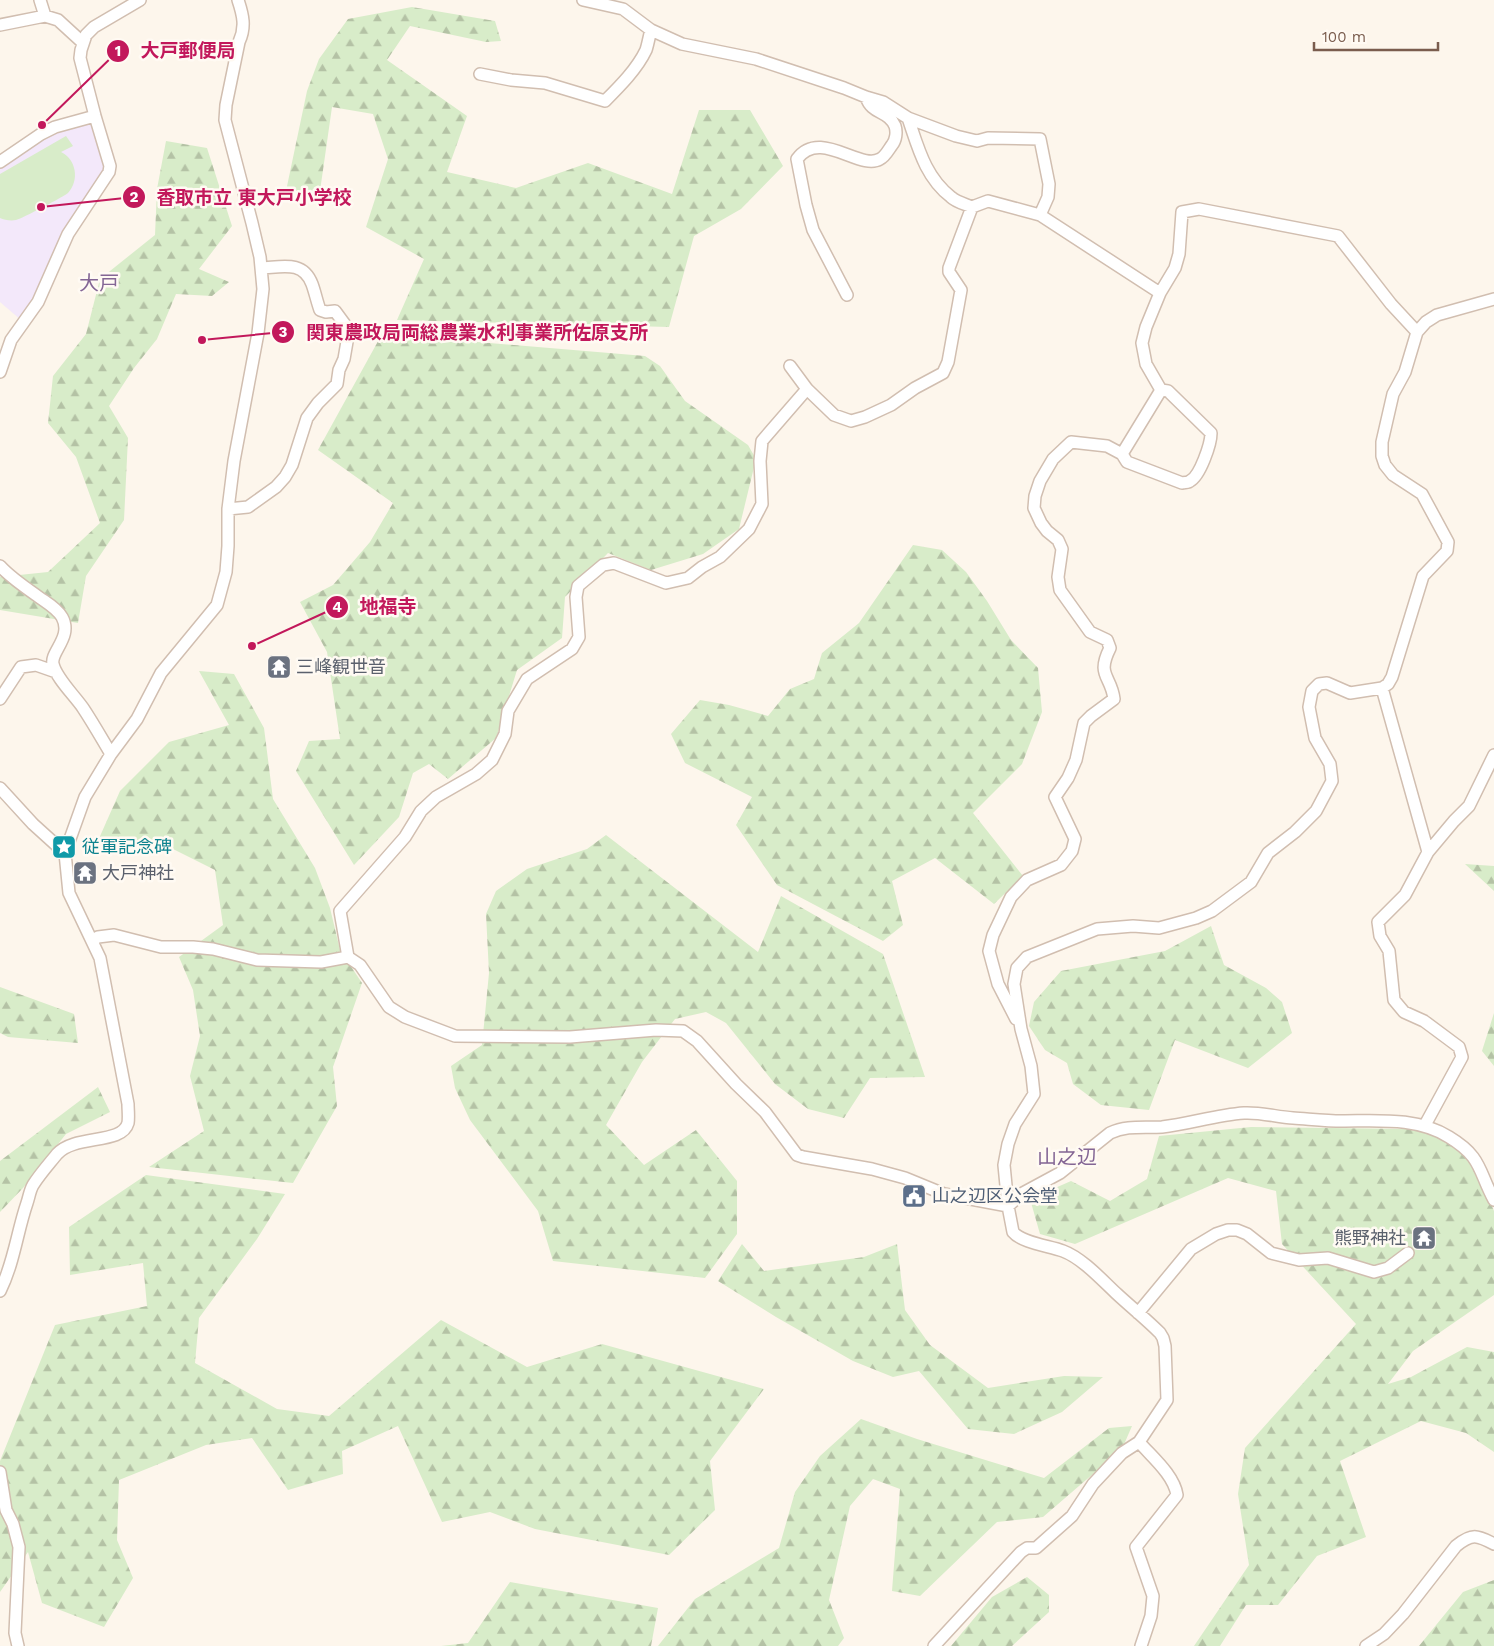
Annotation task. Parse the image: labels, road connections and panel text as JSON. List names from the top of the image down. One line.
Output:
{"districts":["大戸","山之辺"],"places":{"other":["大戸郵便局","香取市立 東大戸小学校","関東農政局両総農業水利事業所佐原支所","地福寺"],"temple":["三峰観世音","大戸神社","熊野神社"],"place":["従軍記念碑"],"public building":["山之辺区公会堂"]},"scale_bar":"100 m"}
